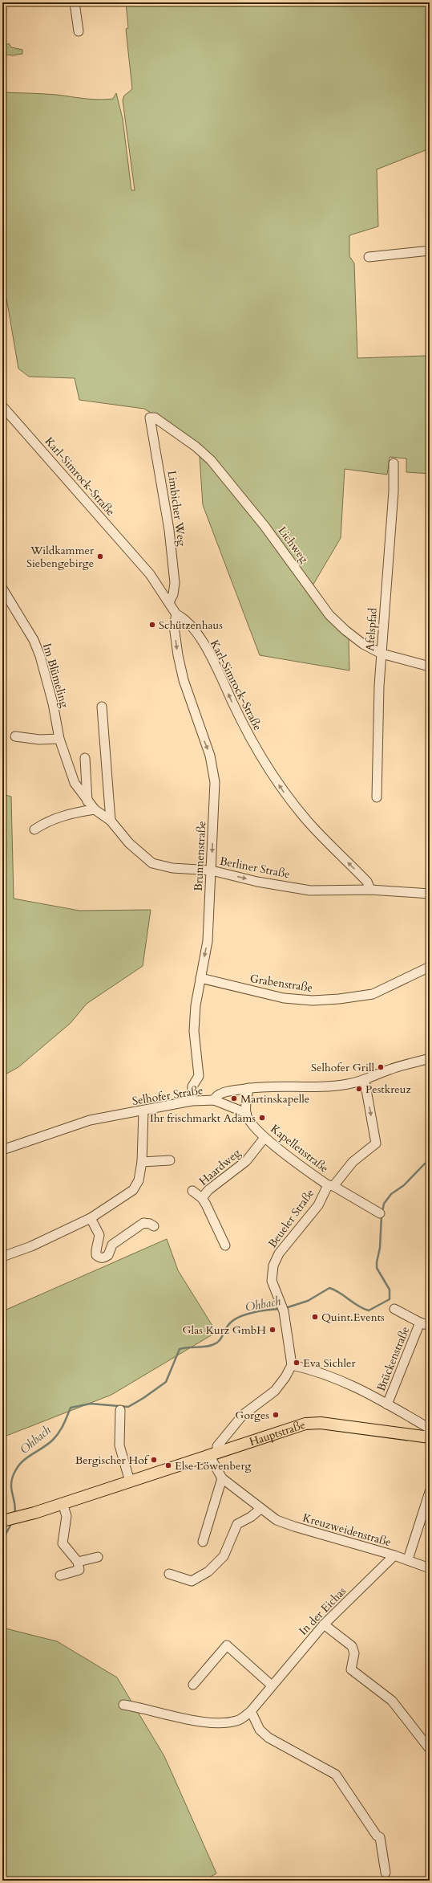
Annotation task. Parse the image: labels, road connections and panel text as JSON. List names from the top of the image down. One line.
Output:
{"streets":{"main road":["Hauptstraße"],"street":["Karl-Simrock-Straße","Limbicher Weg","Lichweg","Afelspfad","Im Blümeling","Brunnenstraße","Berliner Straße","Grabenstraße","Selhofer Straße","Kapellenstraße","Haardweg","Beueler Straße","Brückenstraße","Kreuzweidenstraße","In der Eichas"]},"crossings":[["Karl-Simrock-Straße","Limbicher Weg"],["Karl-Simrock-Straße","Brunnenstraße"],["Karl-Simrock-Straße","Berliner Straße"],["Limbicher Weg","Lichweg"],["Lichweg","Afelspfad"],["Im Blümeling","Berliner Straße"],["Brunnenstraße","Berliner Straße"],["Brunnenstraße","Grabenstraße"],["Brunnenstraße","Selhofer Straße"],["Selhofer Straße","Beueler Straße"],["Kapellenstraße","Haardweg"],["Kapellenstraße","Beueler Straße"],["Hauptstraße","Kreuzweidenstraße"],["Kreuzweidenstraße","In der Eichas"]],"one_way":["Karl-Simrock-Straße","Brunnenstraße","Berliner Straße"],"water":["Ohbach"],"places":["Wildkammer Siebengebirge","Schützenhaus","Selhofer Grill","Pestkreuz","Martinskapelle","Ihr frischmarkt Adams","Quint.Events","Glas Kurz GmbH","Eva Sichler","Gorges","Bergischer Hof","Else Löwenberg"]}
